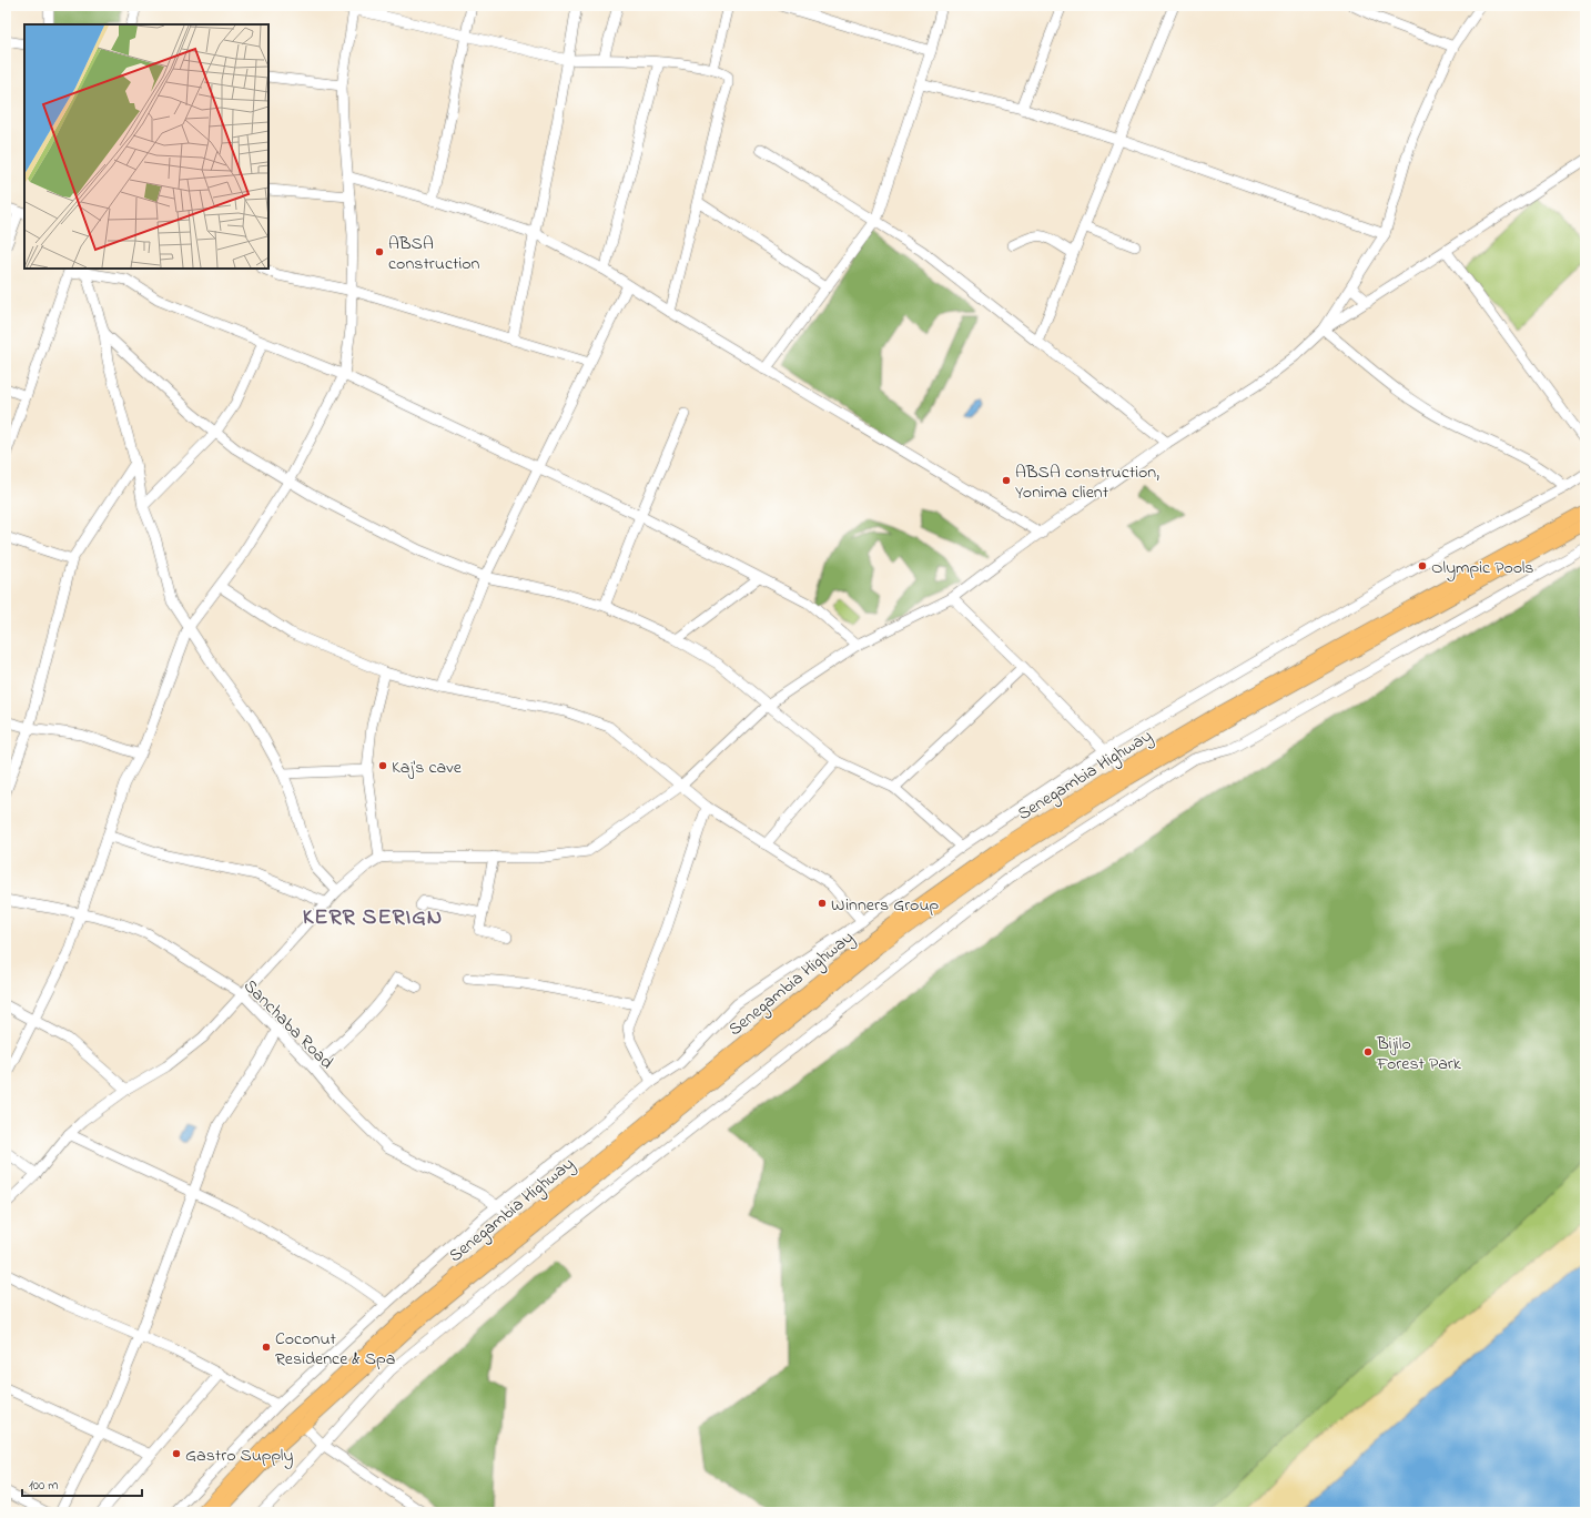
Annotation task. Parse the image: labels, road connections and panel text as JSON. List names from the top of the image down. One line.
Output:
{"streets":{"main road":["Senegambia Highway"],"street":["Sanchaba Road"]},"crossings":[["Senegambia Highway","Sanchaba Road"]],"districts":["KERR SERIGN"],"places":["ABSA construction","ABSA construction, Yonima client","Olympic Pools","Kaj's cave","Winners Group","Bijilo Forest Park","Coconut Residence & Spa","Gastro Supply"],"scale_bar":"100 m"}
